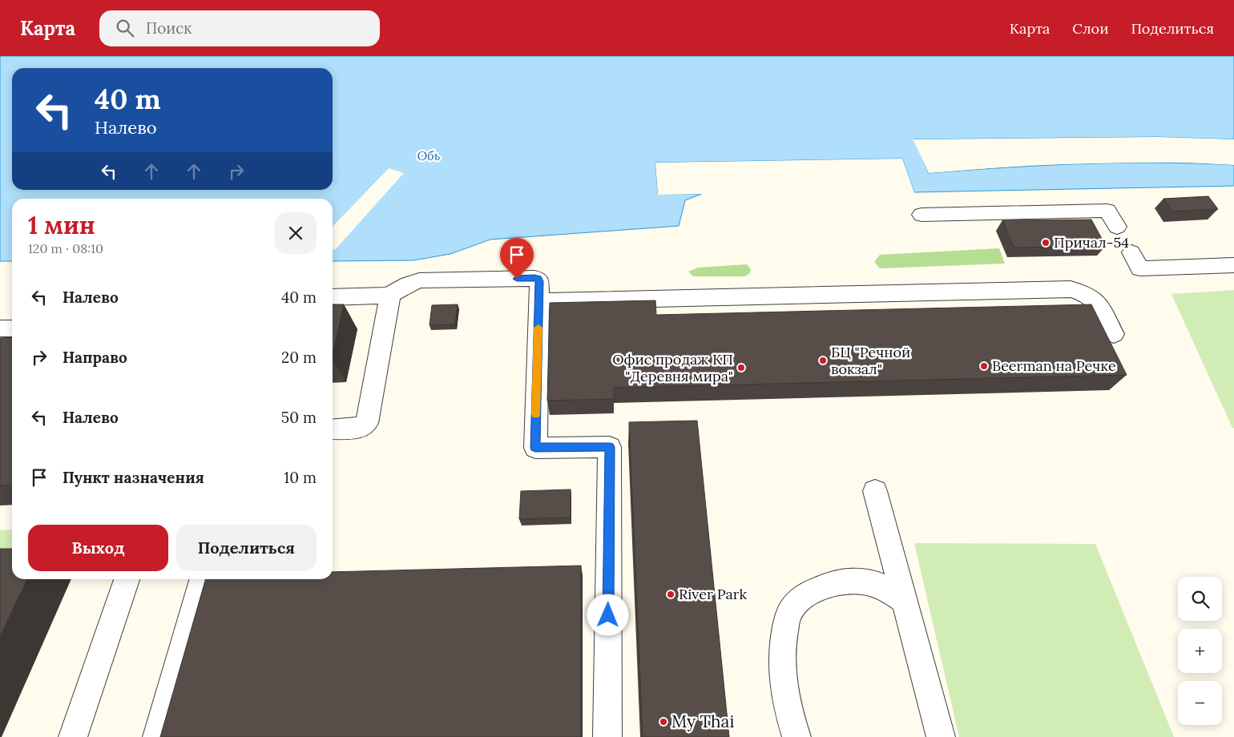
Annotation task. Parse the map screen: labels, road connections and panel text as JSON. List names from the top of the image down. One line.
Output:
{"water":["Обь"],"places":["Причал-54","БЦ \"Речной вокзал\"","Beerman на Речке","Офис продаж КП \"Деревня мира\"","River Park","My Thai"],"page":{"header":"Карта","search":"Поиск","nav":["Карта","Слои","Поделиться"],"turn":["40 m","Налево"],"heading":["1 мин","120 m · 08:10"],"list":[{"name":"Налево","value":"40 m"},{"name":"Направо","value":"20 m"},{"name":"Налево","value":"50 m"},{"name":"Пункт назначения","value":"10 m"}],"buttons":["Выход","Поделиться"],"map_buttons":["+","−"]}}
